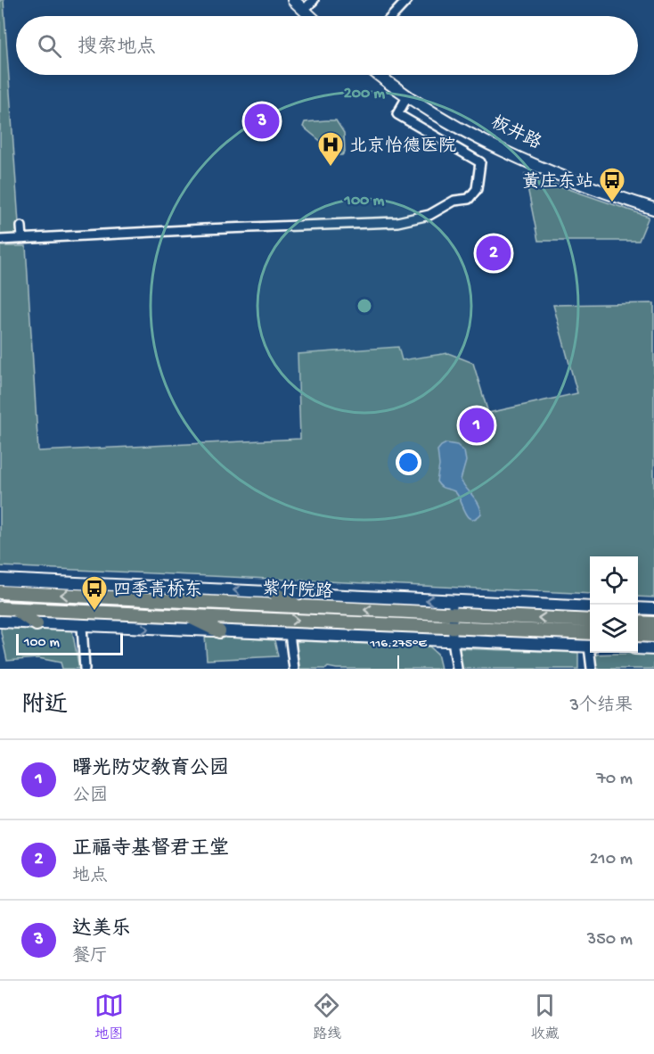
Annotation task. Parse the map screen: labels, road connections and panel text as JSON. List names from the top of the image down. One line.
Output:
{"streets":{"main road":["紫竹院路"],"street":["板井路"]},"places":{"hospital":["北京怡德医院"],"bus stop":["黄庄东站","四季青桥东"]},"scale_bar":"100 m","page":{"search":"搜索地点","pins":["3","2","1"],"scale":"100 m","heading":["附近","3个结果"],"list":[{"mark":"1","name":"曙光防灾教育公园","note":"公园","value":"70 m"},{"mark":"2","name":"正福寺基督君王堂","note":"地点","value":"210 m"},{"mark":"3","name":"达美乐","note":"餐厅","value":"350 m"}],"nav":["地图","路线","收藏"]},"coordinates":["116.275°E"],"rings":["200 m","100 m"]}
